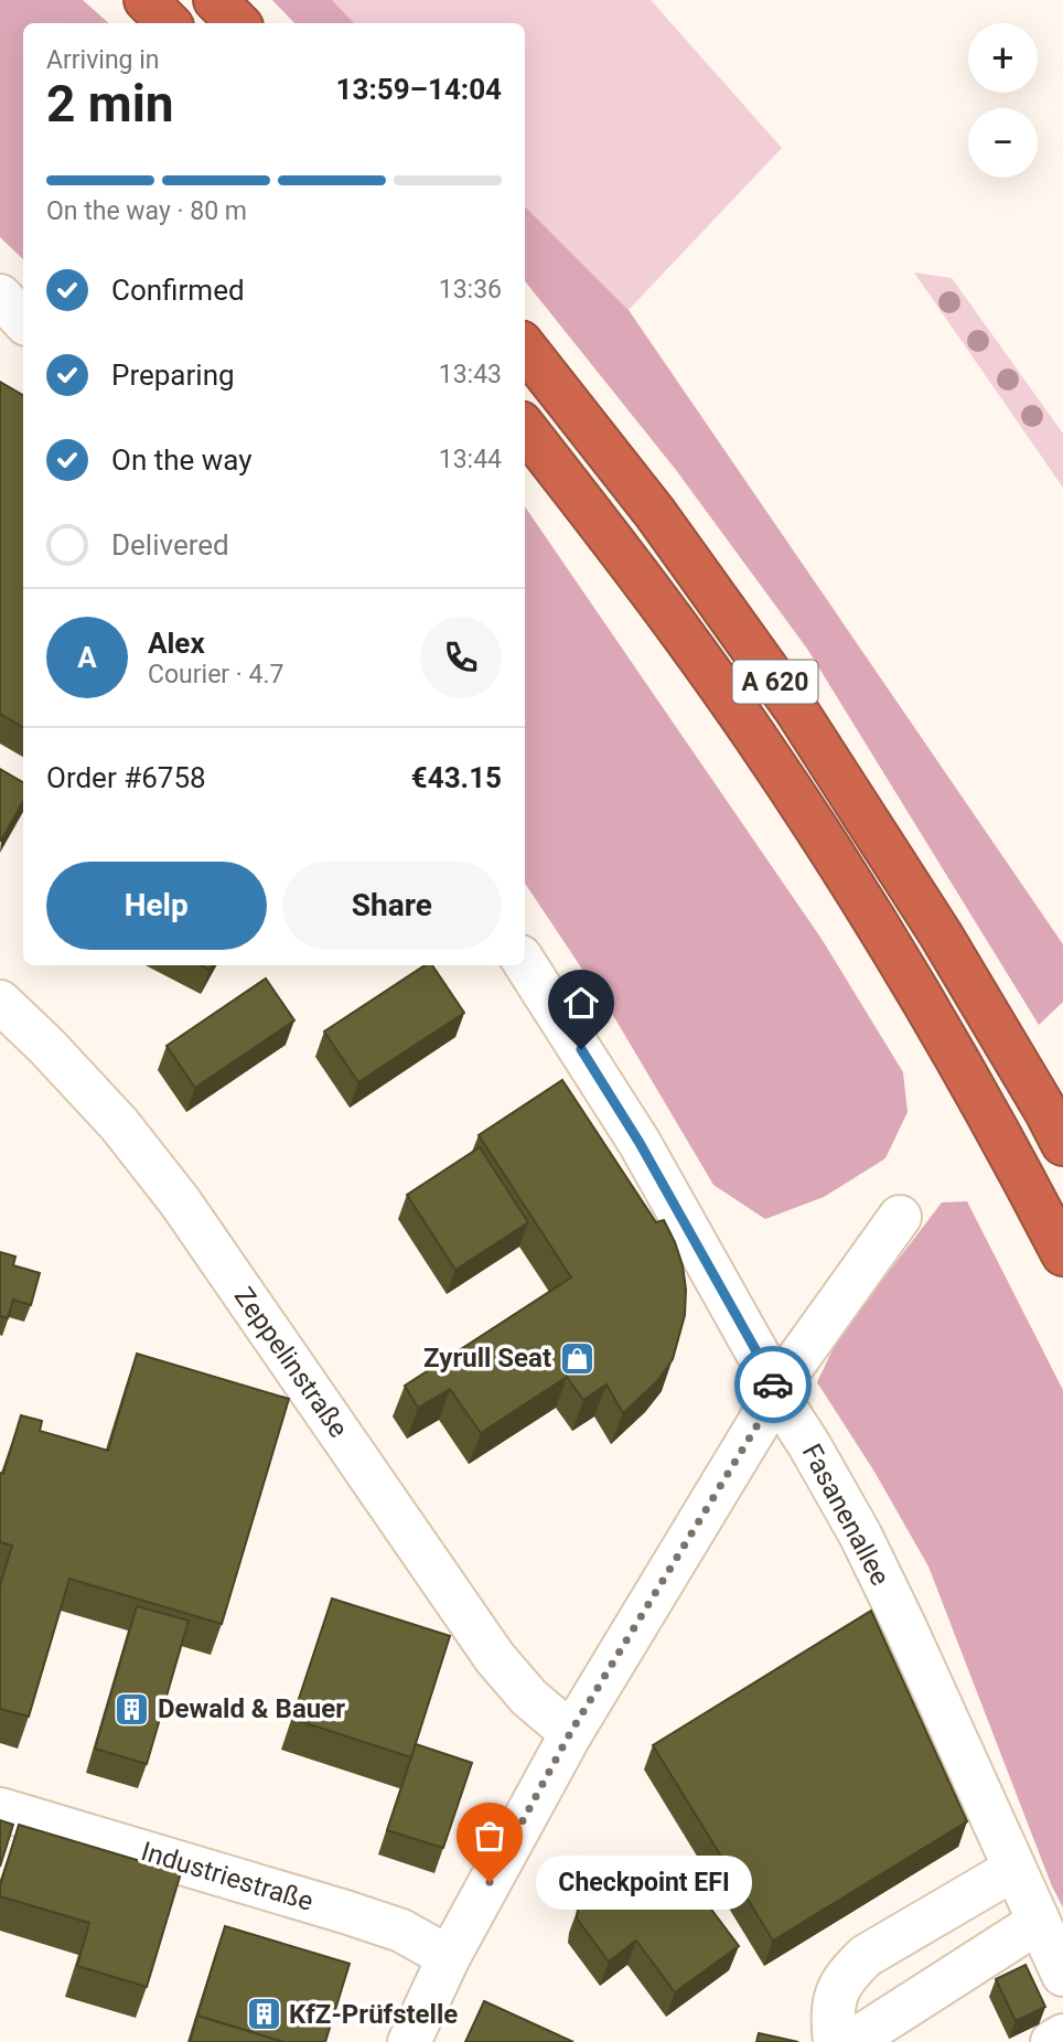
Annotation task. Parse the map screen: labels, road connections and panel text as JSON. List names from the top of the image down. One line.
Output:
{"streets":{"highway":["A 620"],"street":["Zeppelinstraße","Fasanenallee","Industriestraße"]},"places":{"shop":["Zyrull Seat"],"building":["Dewald & Bauer","KfZ-Prüfstelle"],"other":["Checkpoint EFI"]},"page":{"map_buttons":["+","−"],"heading":["2 min","Arriving in","13:59–14:04"],"panel":["Alex","Courier · 4.7","Order #6758","€43.15"],"bar":"On the way · 80 m","list":[["Confirmed","13:36"],["Preparing","13:43"],["On the way","13:44"],"Delivered"],"round":"A","buttons":["Help","Share"],"bubble":"Checkpoint EFI"}}
